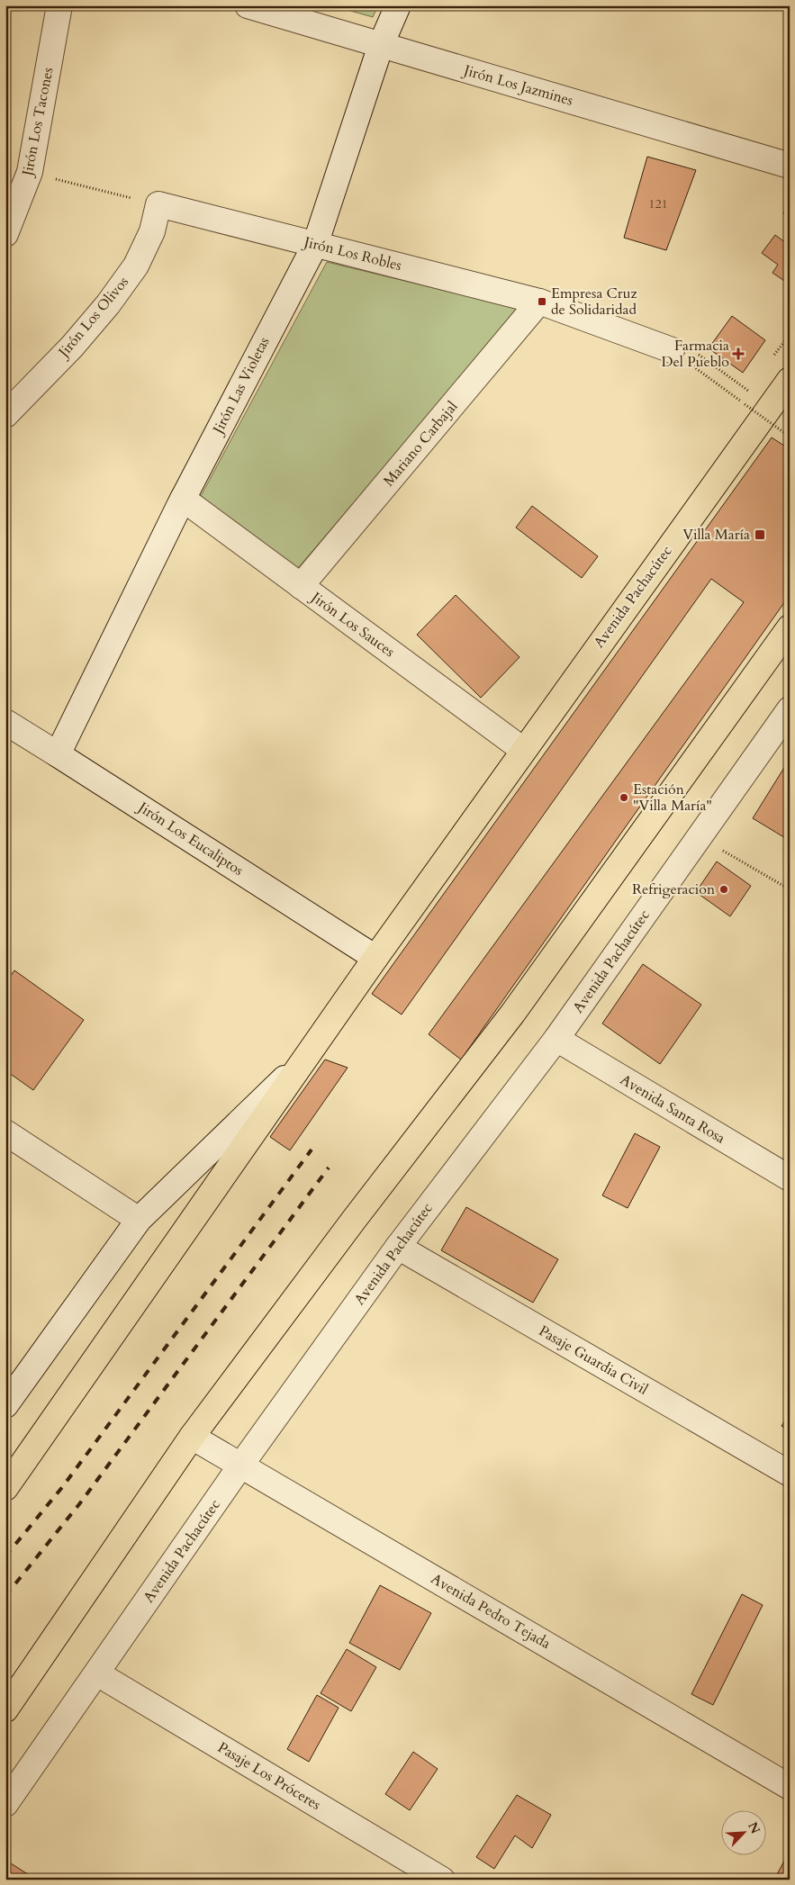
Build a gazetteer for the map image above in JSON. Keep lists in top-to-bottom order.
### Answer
{
  "streets": {
    "main road": ["Avenida Pachacútec"],
    "street": [
      "Jirón Los Jazmines",
      "Jirón Los Tacones",
      "Jirón Los Robles",
      "Jirón Los Olivos",
      "Jirón Las Violetas",
      "Mariano Carbajal",
      "Jirón Los Sauces",
      "Jirón Los Eucaliptos",
      "Avenida Santa Rosa",
      "Pasaje Guardia Civil",
      "Avenida Pedro Tejada",
      "Pasaje Los Próceres"
    ]
  },
  "crossings": [
    ["Jirón Los Jazmines", "Jirón Las Violetas"],
    ["Jirón Los Robles", "Jirón Los Olivos"],
    ["Jirón Los Robles", "Jirón Las Violetas"],
    ["Jirón Los Robles", "Mariano Carbajal"],
    ["Jirón Las Violetas", "Jirón Los Sauces"],
    ["Jirón Las Violetas", "Jirón Los Eucaliptos"],
    ["Mariano Carbajal", "Jirón Los Sauces"],
    ["Avenida Pachacútec", "Jirón Los Sauces"],
    ["Avenida Pachacútec", "Jirón Los Eucaliptos"],
    ["Avenida Pachacútec", "Avenida Santa Rosa"],
    ["Avenida Pachacútec", "Pasaje Guardia Civil"],
    ["Avenida Pachacútec", "Avenida Pedro Tejada"],
    ["Avenida Pachacútec", "Pasaje Los Próceres"]
  ],
  "places": {
    "transit": ["Empresa Cruz de Solidaridad", "Villa María"],
    "health": ["Farmacia Del Pueblo"],
    "other": ["Estación \"Villa María\"", "Refrigeracion"]
  },
  "house_numbers": ["121"],
  "north": "top right"
}
